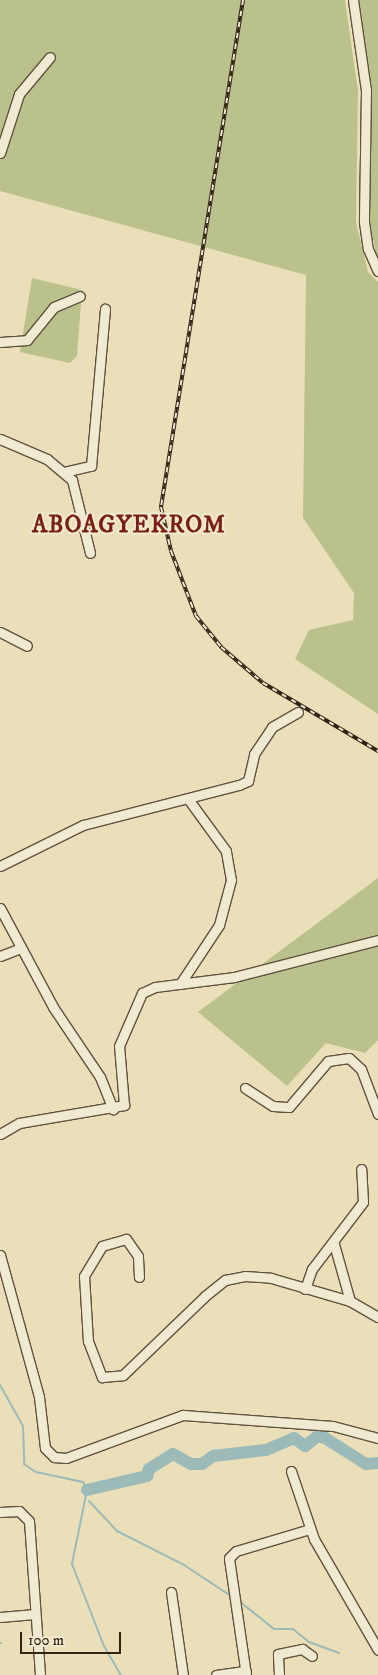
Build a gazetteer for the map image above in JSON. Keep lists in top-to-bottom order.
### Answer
{
  "districts": ["ABOAGYEKROM"],
  "scale_bar": "100 m"
}
